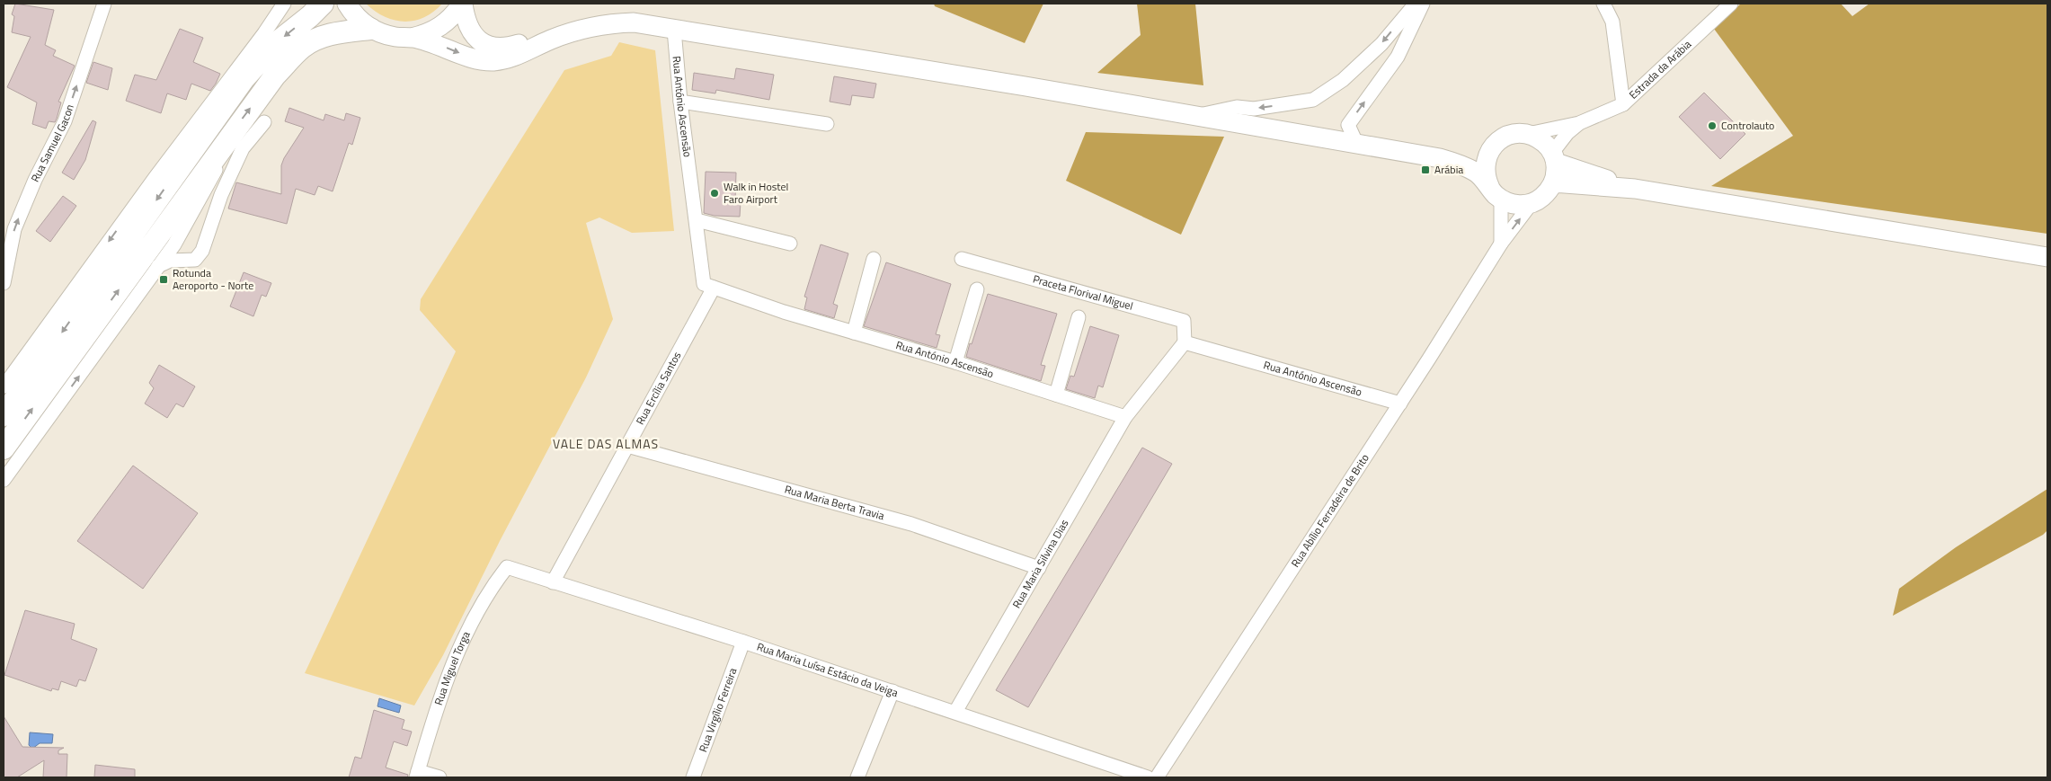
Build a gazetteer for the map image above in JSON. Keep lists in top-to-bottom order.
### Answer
{
  "streets": {
    "street": [
      "Estrada da Arábia",
      "Rua António Ascensão",
      "Rua Samuel Gacon",
      "Praceta Florival Miguel",
      "Rua Ercília Santos",
      "Rua Maria Berta Travia",
      "Rua Abílio Ferradeira de Brito",
      "Rua Maria Silvina Dias",
      "Rua Miguel Torga",
      "Rua Maria Luísa Estácio da Veiga",
      "Rua Virgílio Ferreira"
    ]
  },
  "crossings": [
    ["Rua António Ascensão", "Praceta Florival Miguel"],
    ["Rua António Ascensão", "Rua Ercília Santos"],
    ["Rua António Ascensão", "Rua Abílio Ferradeira de Brito"],
    ["Rua António Ascensão", "Rua Maria Silvina Dias"],
    ["Rua Ercília Santos", "Rua Maria Berta Travia"],
    ["Rua Ercília Santos", "Rua Maria Luísa Estácio da Veiga"],
    ["Rua Maria Berta Travia", "Rua Maria Silvina Dias"],
    ["Rua Maria Silvina Dias", "Rua Maria Luísa Estácio da Veiga"],
    ["Rua Miguel Torga", "Rua Maria Luísa Estácio da Veiga"],
    ["Rua Maria Luísa Estácio da Veiga", "Rua Virgílio Ferreira"]
  ],
  "districts": ["VALE DAS ALMAS"],
  "places": {
    "other": ["Controlauto", "Walk in Hostel Faro Airport"],
    "transit": ["Arábia", "Rotunda Aeroporto - Norte"]
  }
}
